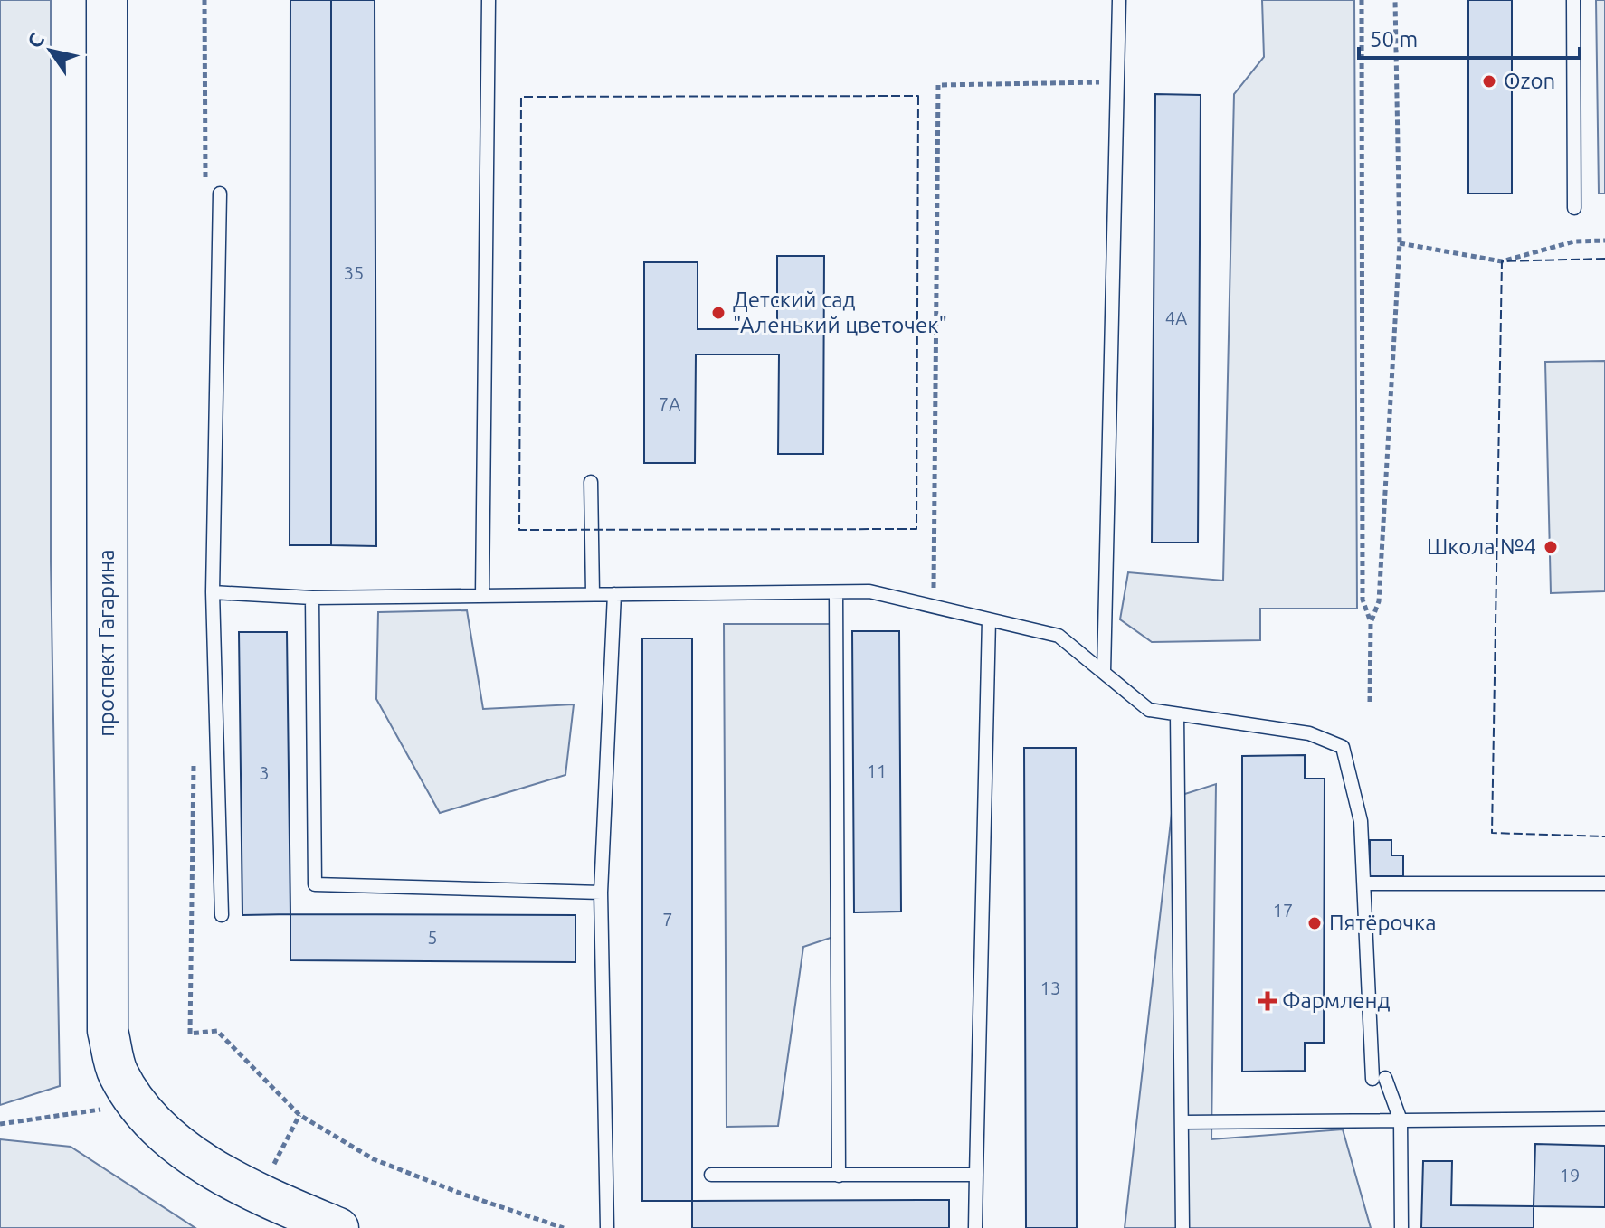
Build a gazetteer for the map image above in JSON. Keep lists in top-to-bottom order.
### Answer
{
  "streets": {
    "main road": ["проспект Гагарина"]
  },
  "places": {
    "other": [
      "Ozon",
      "Детский сад \"Аленький цветочек\"",
      "Школа №4",
      "Пятёрочка"
    ],
    "health": ["Фармленд"]
  },
  "house_numbers": [
    "35",
    "4А",
    "7А",
    "11",
    "3",
    "17",
    "7",
    "5",
    "13",
    "19"
  ],
  "scale_bar": "50 m",
  "north": "top left"
}
